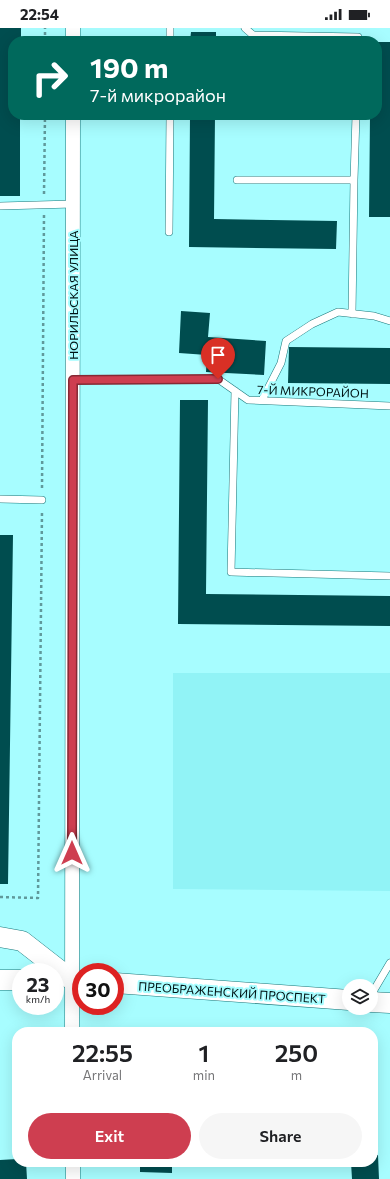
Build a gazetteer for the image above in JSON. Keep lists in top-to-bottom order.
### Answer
{
  "streets": {
    "street": ["НОРИЛЬСКАЯ УЛИЦА", "ПРЕОБРАЖЕНСКИЙ ПРОСПЕКТ"],
    "lane": ["7-Й МИКРОРАЙОН"]
  },
  "crossings": [
    ["НОРИЛЬСКАЯ УЛИЦА", "7-Й МИКРОРАЙОН"]
  ],
  "page": {
    "status": "22:54",
    "turn": ["190 m", "7-й микрорайон"],
    "speed": "23 km/h",
    "limit": "30",
    "eta": [
      "22:55",
      "Arrival",
      "1",
      "min",
      "250",
      "m"
    ],
    "buttons": ["Exit", "Share"]
  }
}
